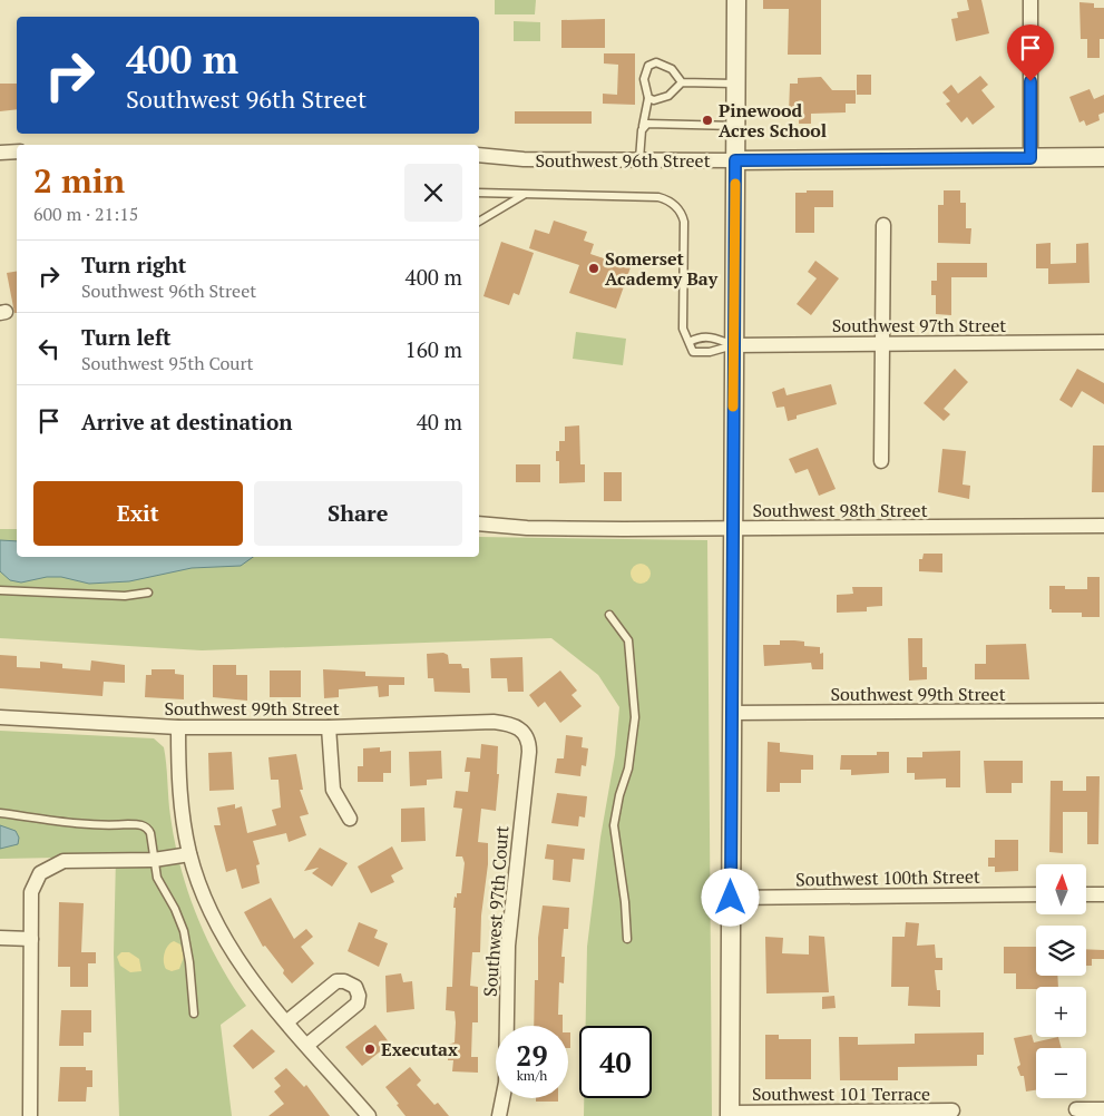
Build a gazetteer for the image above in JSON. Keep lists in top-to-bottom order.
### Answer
{
  "streets": {
    "street": [
      "Southwest 96th Street",
      "Southwest 97th Street",
      "Southwest 98th Street",
      "Southwest 99th Street",
      "Southwest 100th Street",
      "Southwest 97th Court",
      "Southwest 101 Terrace"
    ]
  },
  "crossings": [
    ["Southwest 99th Street", "Southwest 97th Court"]
  ],
  "places": ["Pinewood Acres School", "Somerset Academy Bay", "Executax"],
  "north": "top",
  "page": {
    "turn": ["400 m", "Southwest 96th Street"],
    "heading": ["2 min", "600 m · 21:15"],
    "list": [
      {
        "name": "Turn right",
        "note": "Southwest 96th Street",
        "value": "400 m"
      },
      {
        "name": "Turn left",
        "note": "Southwest 95th Court",
        "value": "160 m"
      },
      {
        "name": "Arrive at destination",
        "value": "40 m"
      }
    ],
    "buttons": ["Exit", "Share"],
    "map_buttons": ["+", "−"],
    "speed": "29 km/h",
    "limit": "40"
  }
}
